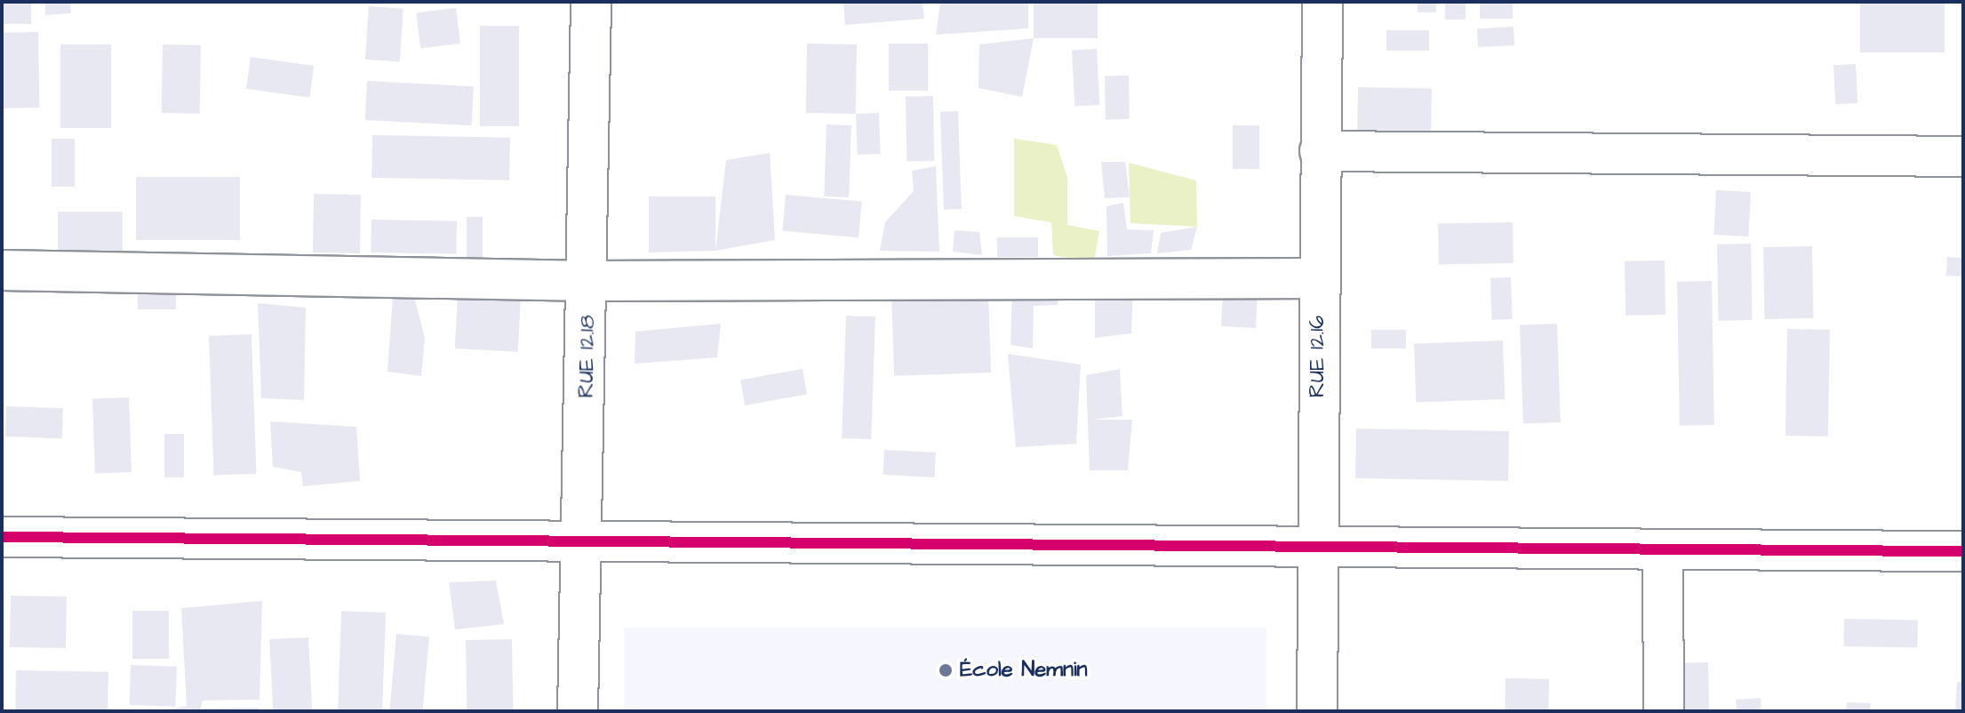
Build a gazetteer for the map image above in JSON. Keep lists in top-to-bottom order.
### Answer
{
  "streets": {
    "street": ["RUE 12.18", "RUE 12.16"]
  },
  "places": ["École Nemnin"]
}
